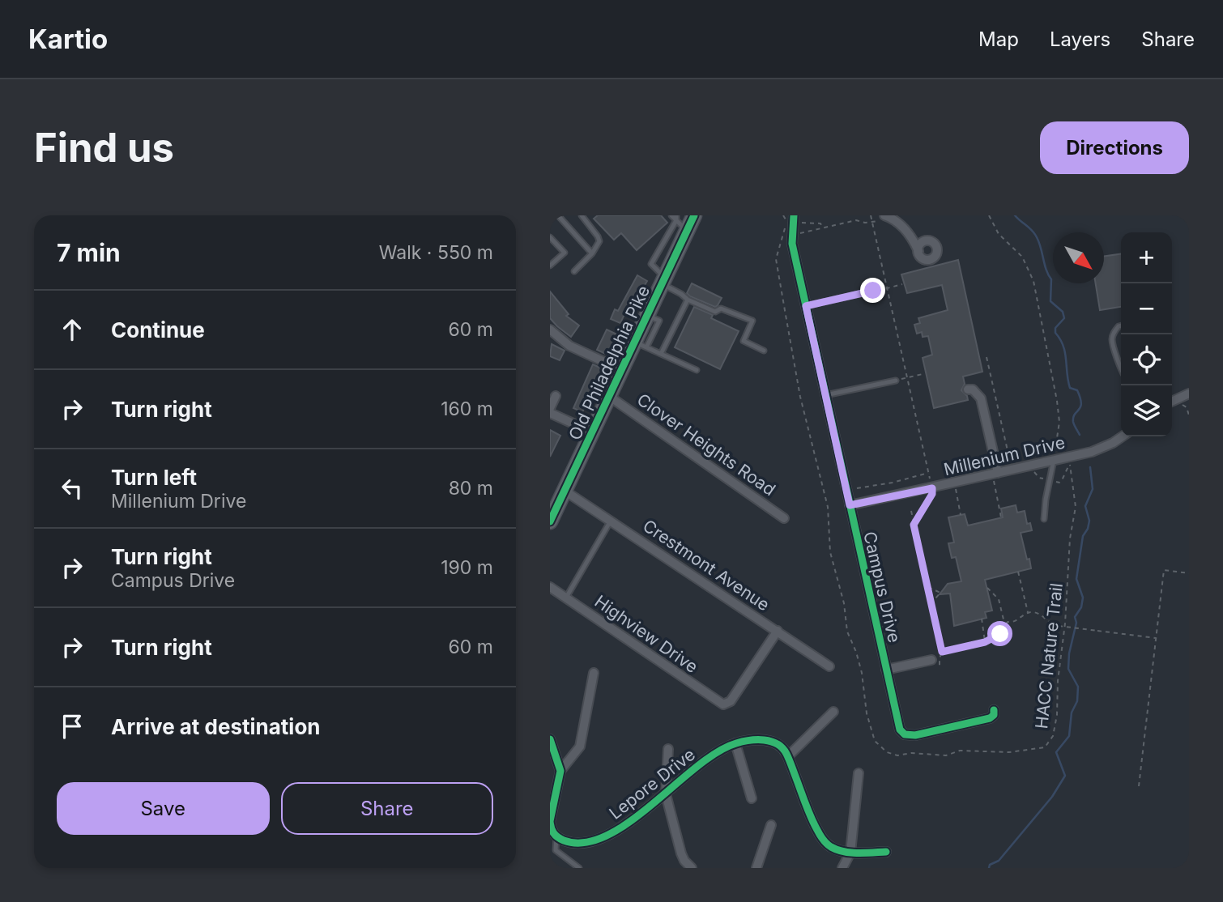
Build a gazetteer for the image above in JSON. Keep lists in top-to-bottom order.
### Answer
{
  "streets": {
    "main road": ["Old Philadelphia Pike"],
    "street": [
      "Clover Heights Road",
      "Millenium Drive",
      "Crestmont Avenue",
      "Campus Drive",
      "Highview Drive",
      "Lepore Drive"
    ],
    "path": ["HACC Nature Trail"]
  },
  "crossings": [
    ["Old Philadelphia Pike", "Clover Heights Road"],
    ["Old Philadelphia Pike", "Crestmont Avenue"],
    ["Millenium Drive", "Campus Drive"],
    ["Crestmont Avenue", "Highview Drive"],
    ["Campus Drive", "HACC Nature Trail"]
  ],
  "north": "bottom right",
  "page": {
    "header": "Kartio",
    "nav": ["Map", "Layers", "Share"],
    "buttons": [
      "Directions",
      ["Save", "Share"]
    ],
    "title": "Find us",
    "heading": ["7 min", "Walk · 550 m"],
    "map_buttons": ["+", "−"],
    "list": [
      ["Continue", "60 m"],
      ["Turn right", "160 m"],
      ["Turn left", "Millenium Drive", "80 m"],
      ["Turn right", "Campus Drive", "190 m"],
      ["Turn right", "60 m"],
      "Arrive at destination"
    ]
  }
}
